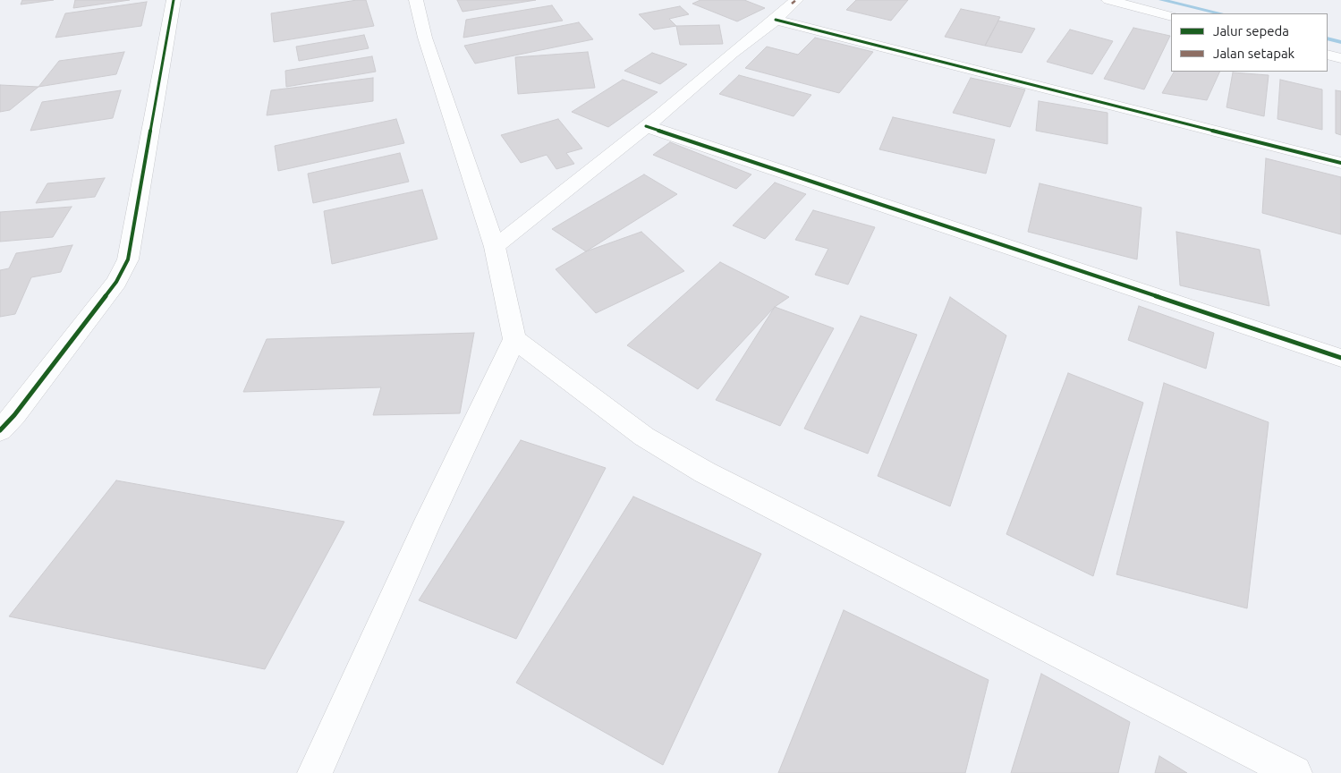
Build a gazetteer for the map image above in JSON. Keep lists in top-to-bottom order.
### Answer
{
  "legend": ["Jalur sepeda", "Jalan setapak"]
}
